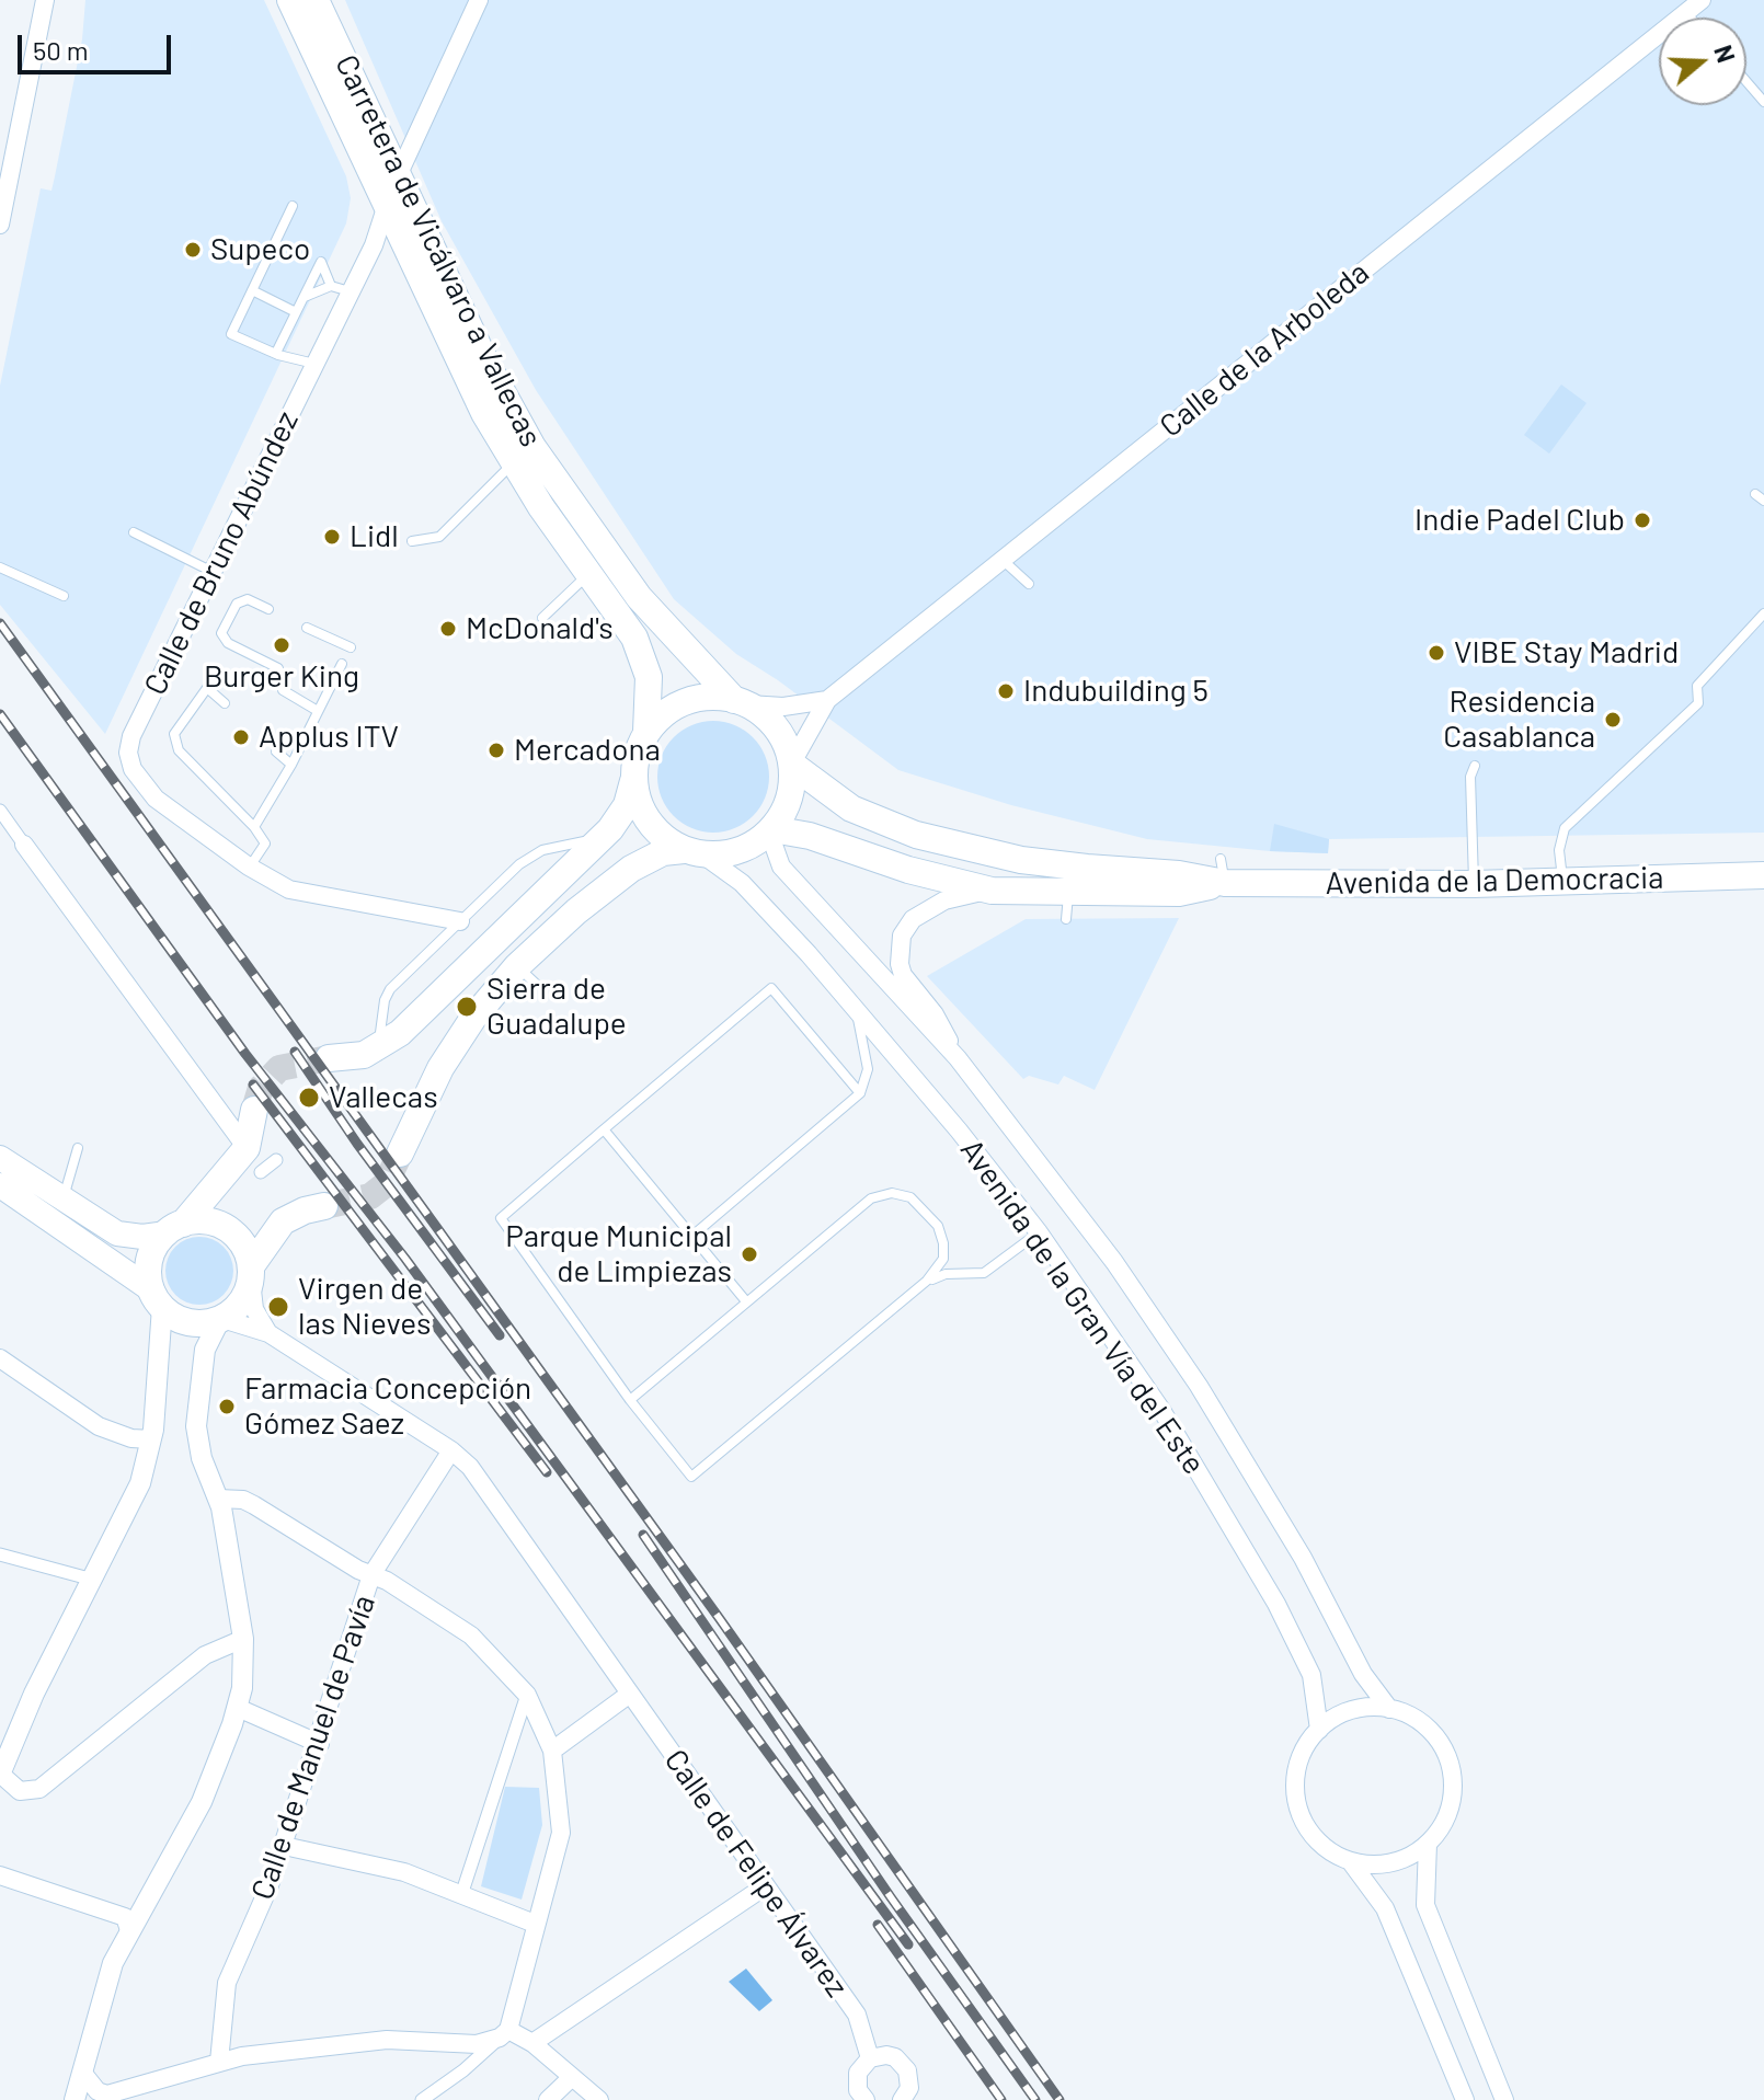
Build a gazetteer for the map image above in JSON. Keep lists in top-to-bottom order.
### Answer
{
  "streets": {
    "main road": ["Carretera de Vicálvaro a Vallecas", "Avenida de la Democracia"],
    "street": [
      "Calle de la Arboleda",
      "Calle de Bruno Abúndez",
      "Avenida de la Gran Vía del Este",
      "Calle de Manuel de Pavía",
      "Calle de Felipe Álvarez"
    ]
  },
  "crossings": [
    ["Carretera de Vicálvaro a Vallecas", "Calle de la Arboleda"],
    ["Carretera de Vicálvaro a Vallecas", "Calle de Bruno Abúndez"],
    ["Carretera de Vicálvaro a Vallecas", "Avenida de la Democracia"],
    ["Carretera de Vicálvaro a Vallecas", "Avenida de la Gran Vía del Este"],
    ["Calle de la Arboleda", "Avenida de la Democracia"],
    ["Calle de la Arboleda", "Avenida de la Gran Vía del Este"],
    ["Avenida de la Democracia", "Avenida de la Gran Vía del Este"],
    ["Calle de Manuel de Pavía", "Calle de Felipe Álvarez"]
  ],
  "places": [
    "Supeco",
    "Indie Padel Club",
    "Lidl",
    "McDonald's",
    "Burger King",
    "VIBE Stay Madrid",
    "Indubuilding 5",
    "Residencia Casablanca",
    "Applus ITV",
    "Mercadona",
    "Sierra de Guadalupe",
    "Vallecas",
    "Parque Municipal de Limpiezas",
    "Virgen de las Nieves",
    "Farmacia Concepción Gómez Saez"
  ],
  "scale_bar": "50 m",
  "north": "right"
}
